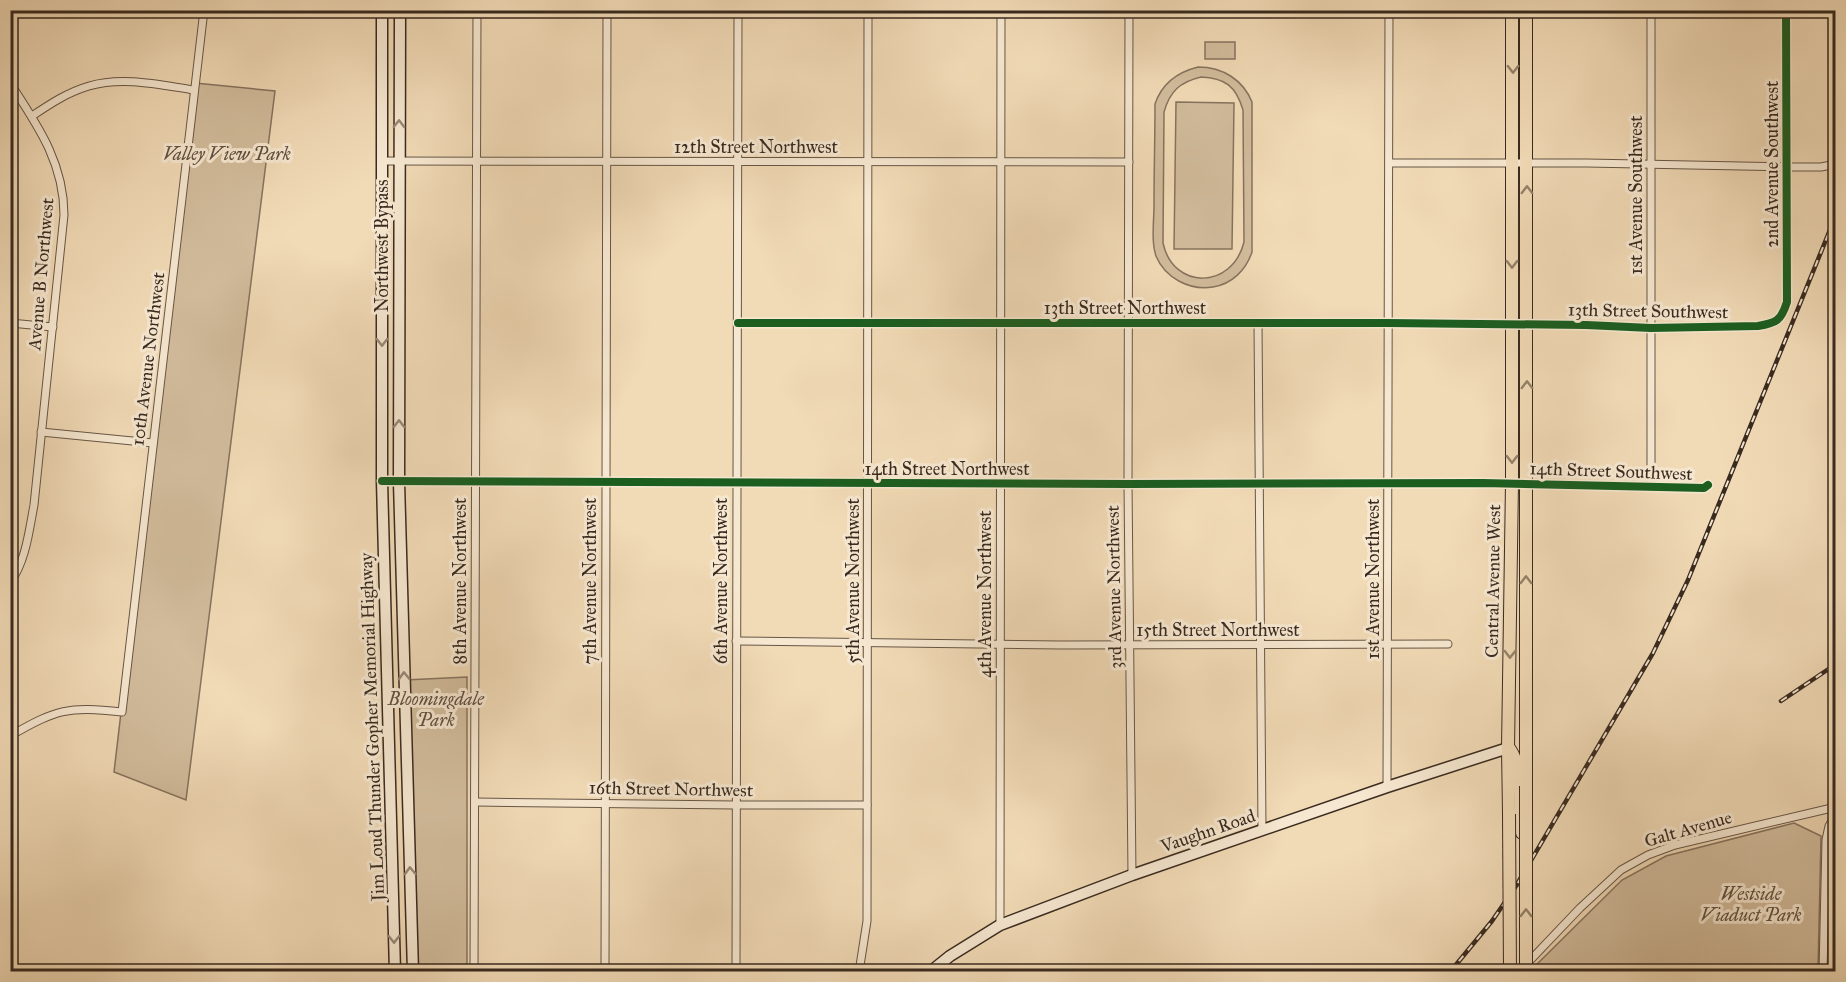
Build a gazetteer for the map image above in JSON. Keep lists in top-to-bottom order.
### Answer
{
  "streets": {
    "highway": ["Central Avenue West"],
    "main road": ["Northwest Bypass", "Jim Loud Thunder Gopher Memorial Highway", "Vaughn Road"],
    "street": [
      "12th Street Northwest",
      "2nd Avenue Southwest",
      "1st Avenue Southwest",
      "Avenue B Northwest",
      "13th Street Northwest",
      "13th Street Southwest",
      "10th Avenue Northwest",
      "14th Street Northwest",
      "14th Street Southwest",
      "1st Avenue Northwest",
      "8th Avenue Northwest",
      "7th Avenue Northwest",
      "6th Avenue Northwest",
      "5th Avenue Northwest",
      "3rd Avenue Northwest",
      "4th Avenue Northwest",
      "15th Street Northwest",
      "16th Street Northwest",
      "Galt Avenue"
    ]
  },
  "crossings": [
    ["12th Street Northwest", "Northwest Bypass"],
    ["12th Street Northwest", "8th Avenue Northwest"],
    ["12th Street Northwest", "7th Avenue Northwest"],
    ["12th Street Northwest", "6th Avenue Northwest"],
    ["12th Street Northwest", "5th Avenue Northwest"],
    ["12th Street Northwest", "3rd Avenue Northwest"],
    ["12th Street Northwest", "4th Avenue Northwest"],
    ["2nd Avenue Southwest", "13th Street Southwest"],
    ["1st Avenue Southwest", "13th Street Southwest"],
    ["1st Avenue Southwest", "14th Street Southwest"],
    ["Northwest Bypass", "14th Street Northwest"],
    ["Northwest Bypass", "Jim Loud Thunder Gopher Memorial Highway"],
    ["13th Street Northwest", "13th Street Southwest"],
    ["13th Street Northwest", "1st Avenue Northwest"],
    ["13th Street Northwest", "6th Avenue Northwest"],
    ["13th Street Northwest", "5th Avenue Northwest"],
    ["13th Street Northwest", "Central Avenue West"],
    ["13th Street Northwest", "3rd Avenue Northwest"],
    ["13th Street Northwest", "4th Avenue Northwest"],
    ["13th Street Southwest", "Central Avenue West"],
    ["14th Street Northwest", "14th Street Southwest"],
    ["14th Street Northwest", "1st Avenue Northwest"],
    ["14th Street Northwest", "8th Avenue Northwest"],
    ["14th Street Northwest", "7th Avenue Northwest"],
    ["14th Street Northwest", "6th Avenue Northwest"],
    ["14th Street Northwest", "5th Avenue Northwest"],
    ["14th Street Northwest", "Central Avenue West"],
    ["14th Street Northwest", "3rd Avenue Northwest"],
    ["14th Street Northwest", "4th Avenue Northwest"],
    ["14th Street Northwest", "Jim Loud Thunder Gopher Memorial Highway"],
    ["14th Street Southwest", "Central Avenue West"],
    ["1st Avenue Northwest", "15th Street Northwest"],
    ["1st Avenue Northwest", "Vaughn Road"],
    ["8th Avenue Northwest", "16th Street Northwest"],
    ["7th Avenue Northwest", "16th Street Northwest"],
    ["6th Avenue Northwest", "15th Street Northwest"],
    ["6th Avenue Northwest", "16th Street Northwest"],
    ["5th Avenue Northwest", "15th Street Northwest"],
    ["5th Avenue Northwest", "16th Street Northwest"],
    ["Central Avenue West", "Vaughn Road"],
    ["3rd Avenue Northwest", "15th Street Northwest"],
    ["3rd Avenue Northwest", "Vaughn Road"],
    ["4th Avenue Northwest", "15th Street Northwest"],
    ["4th Avenue Northwest", "Vaughn Road"]
  ],
  "parks": ["Valley View Park", "Bloomingdale Park", "Westside Viaduct Park"]
}
